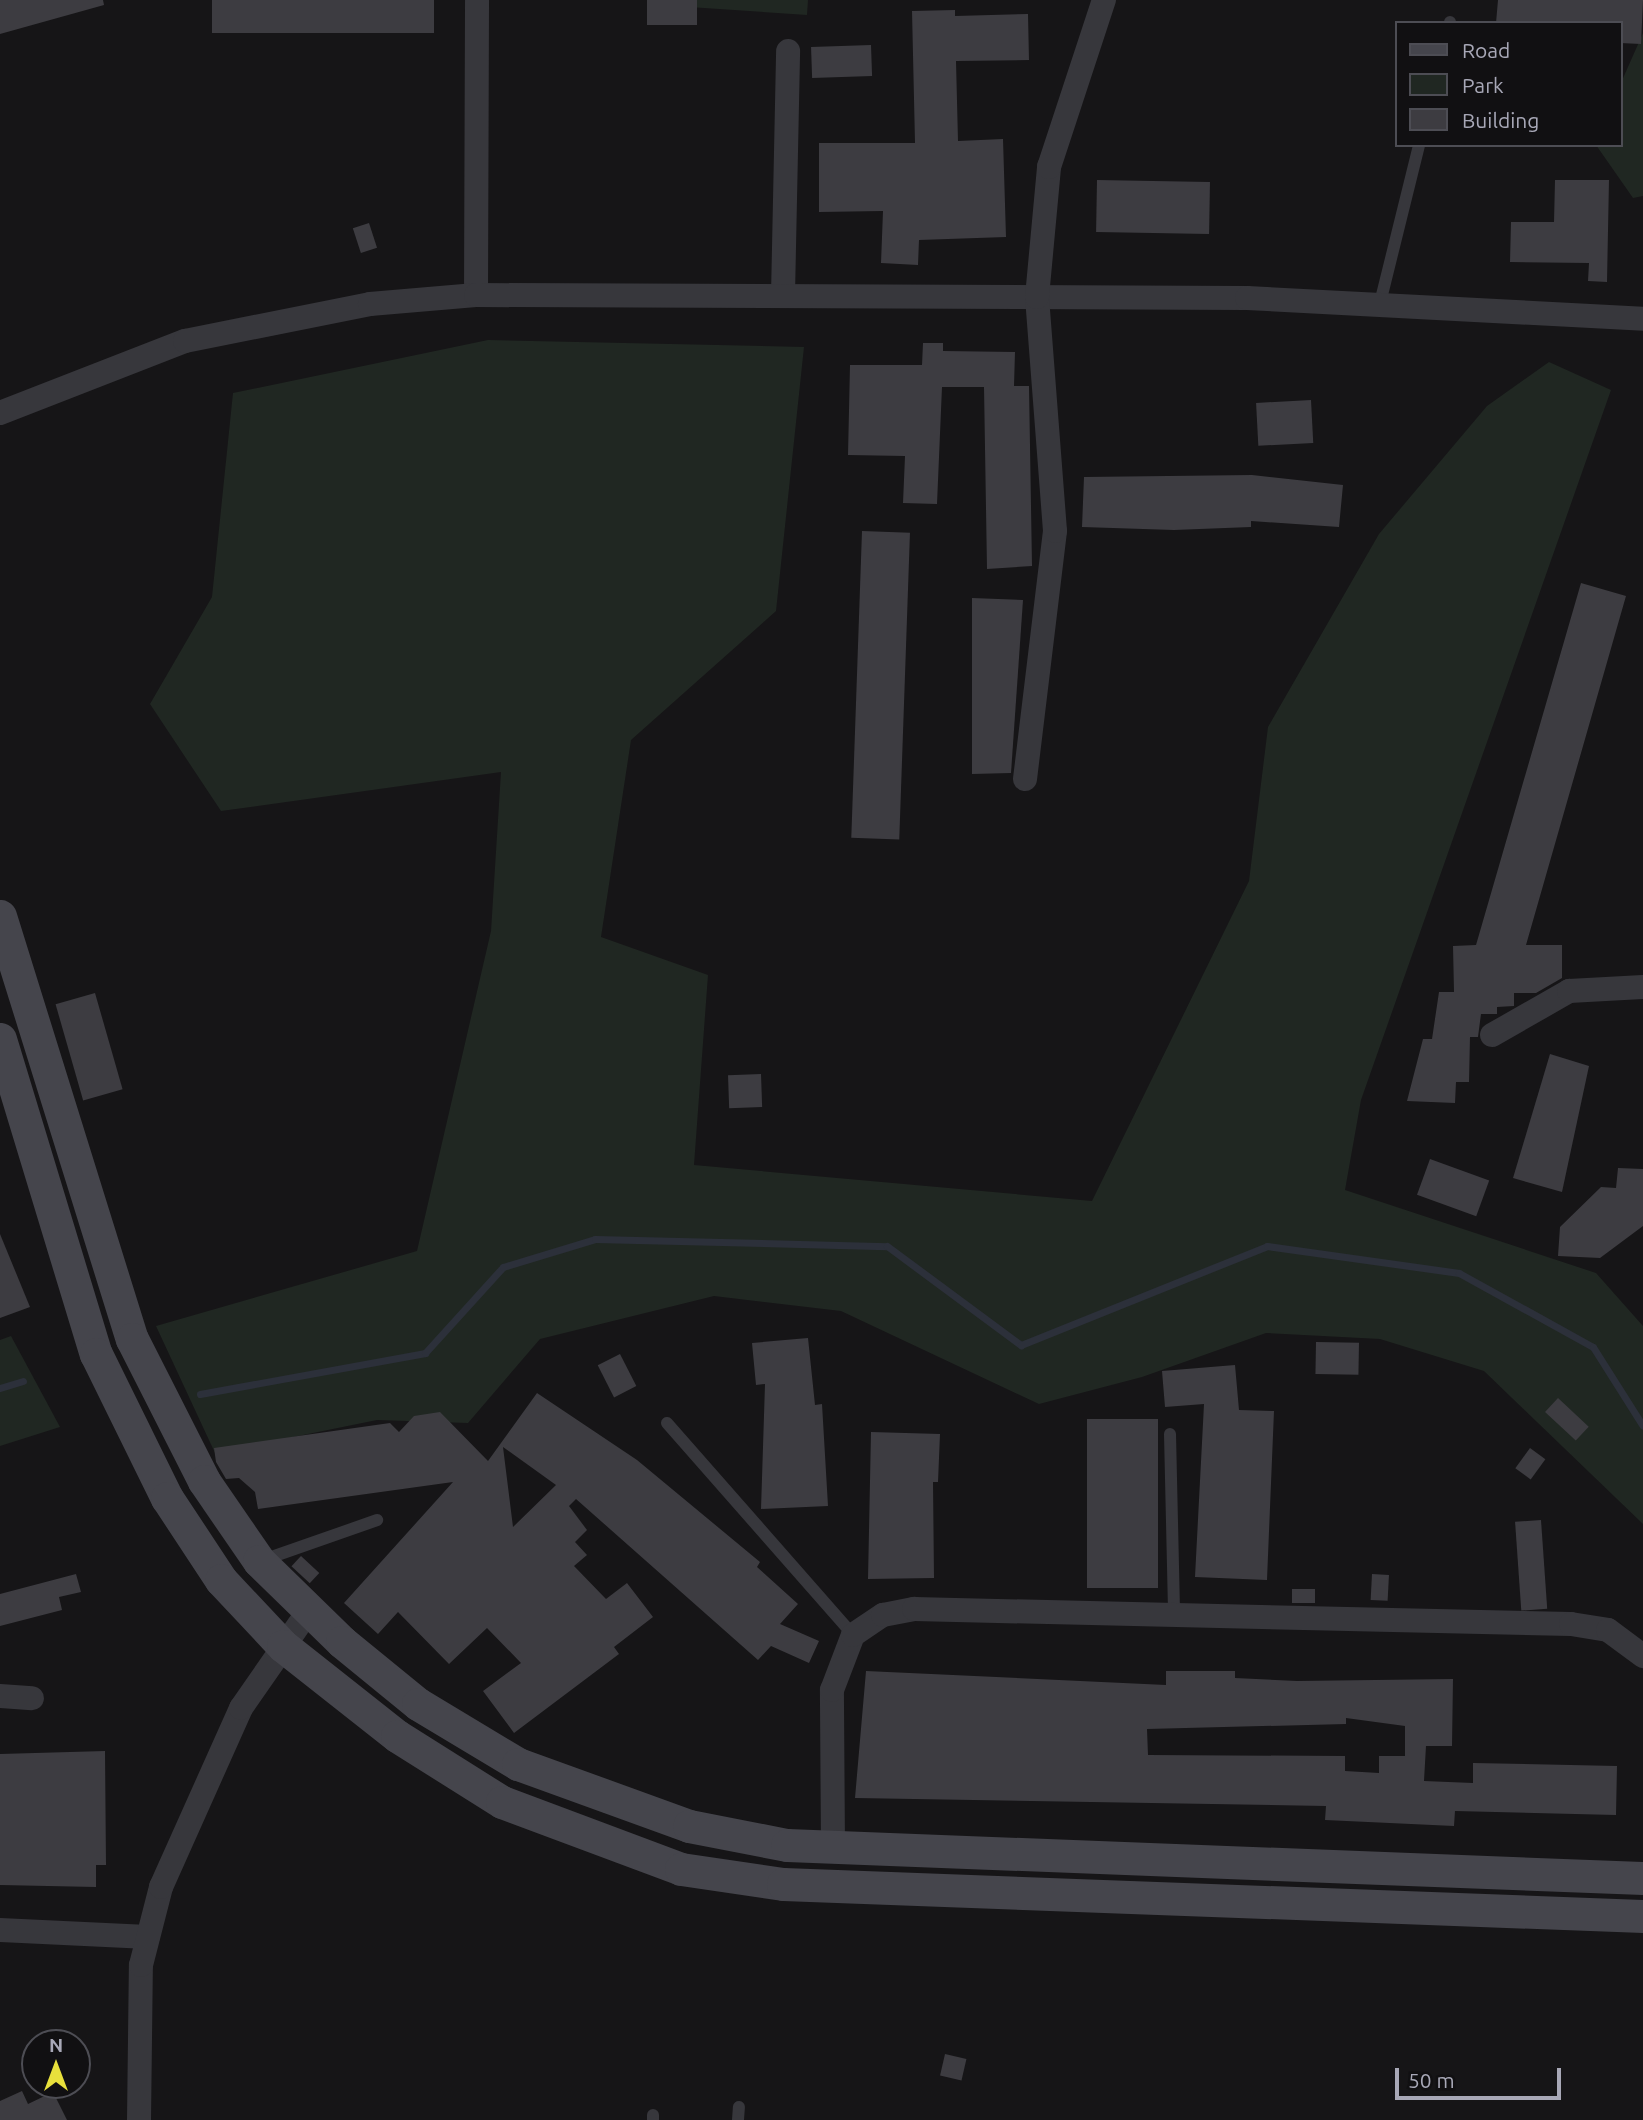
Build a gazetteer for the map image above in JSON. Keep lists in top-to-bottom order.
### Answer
{
  "legend": ["Road", "Park", "Building"],
  "scale_bar": "50 m",
  "north": "top"
}
